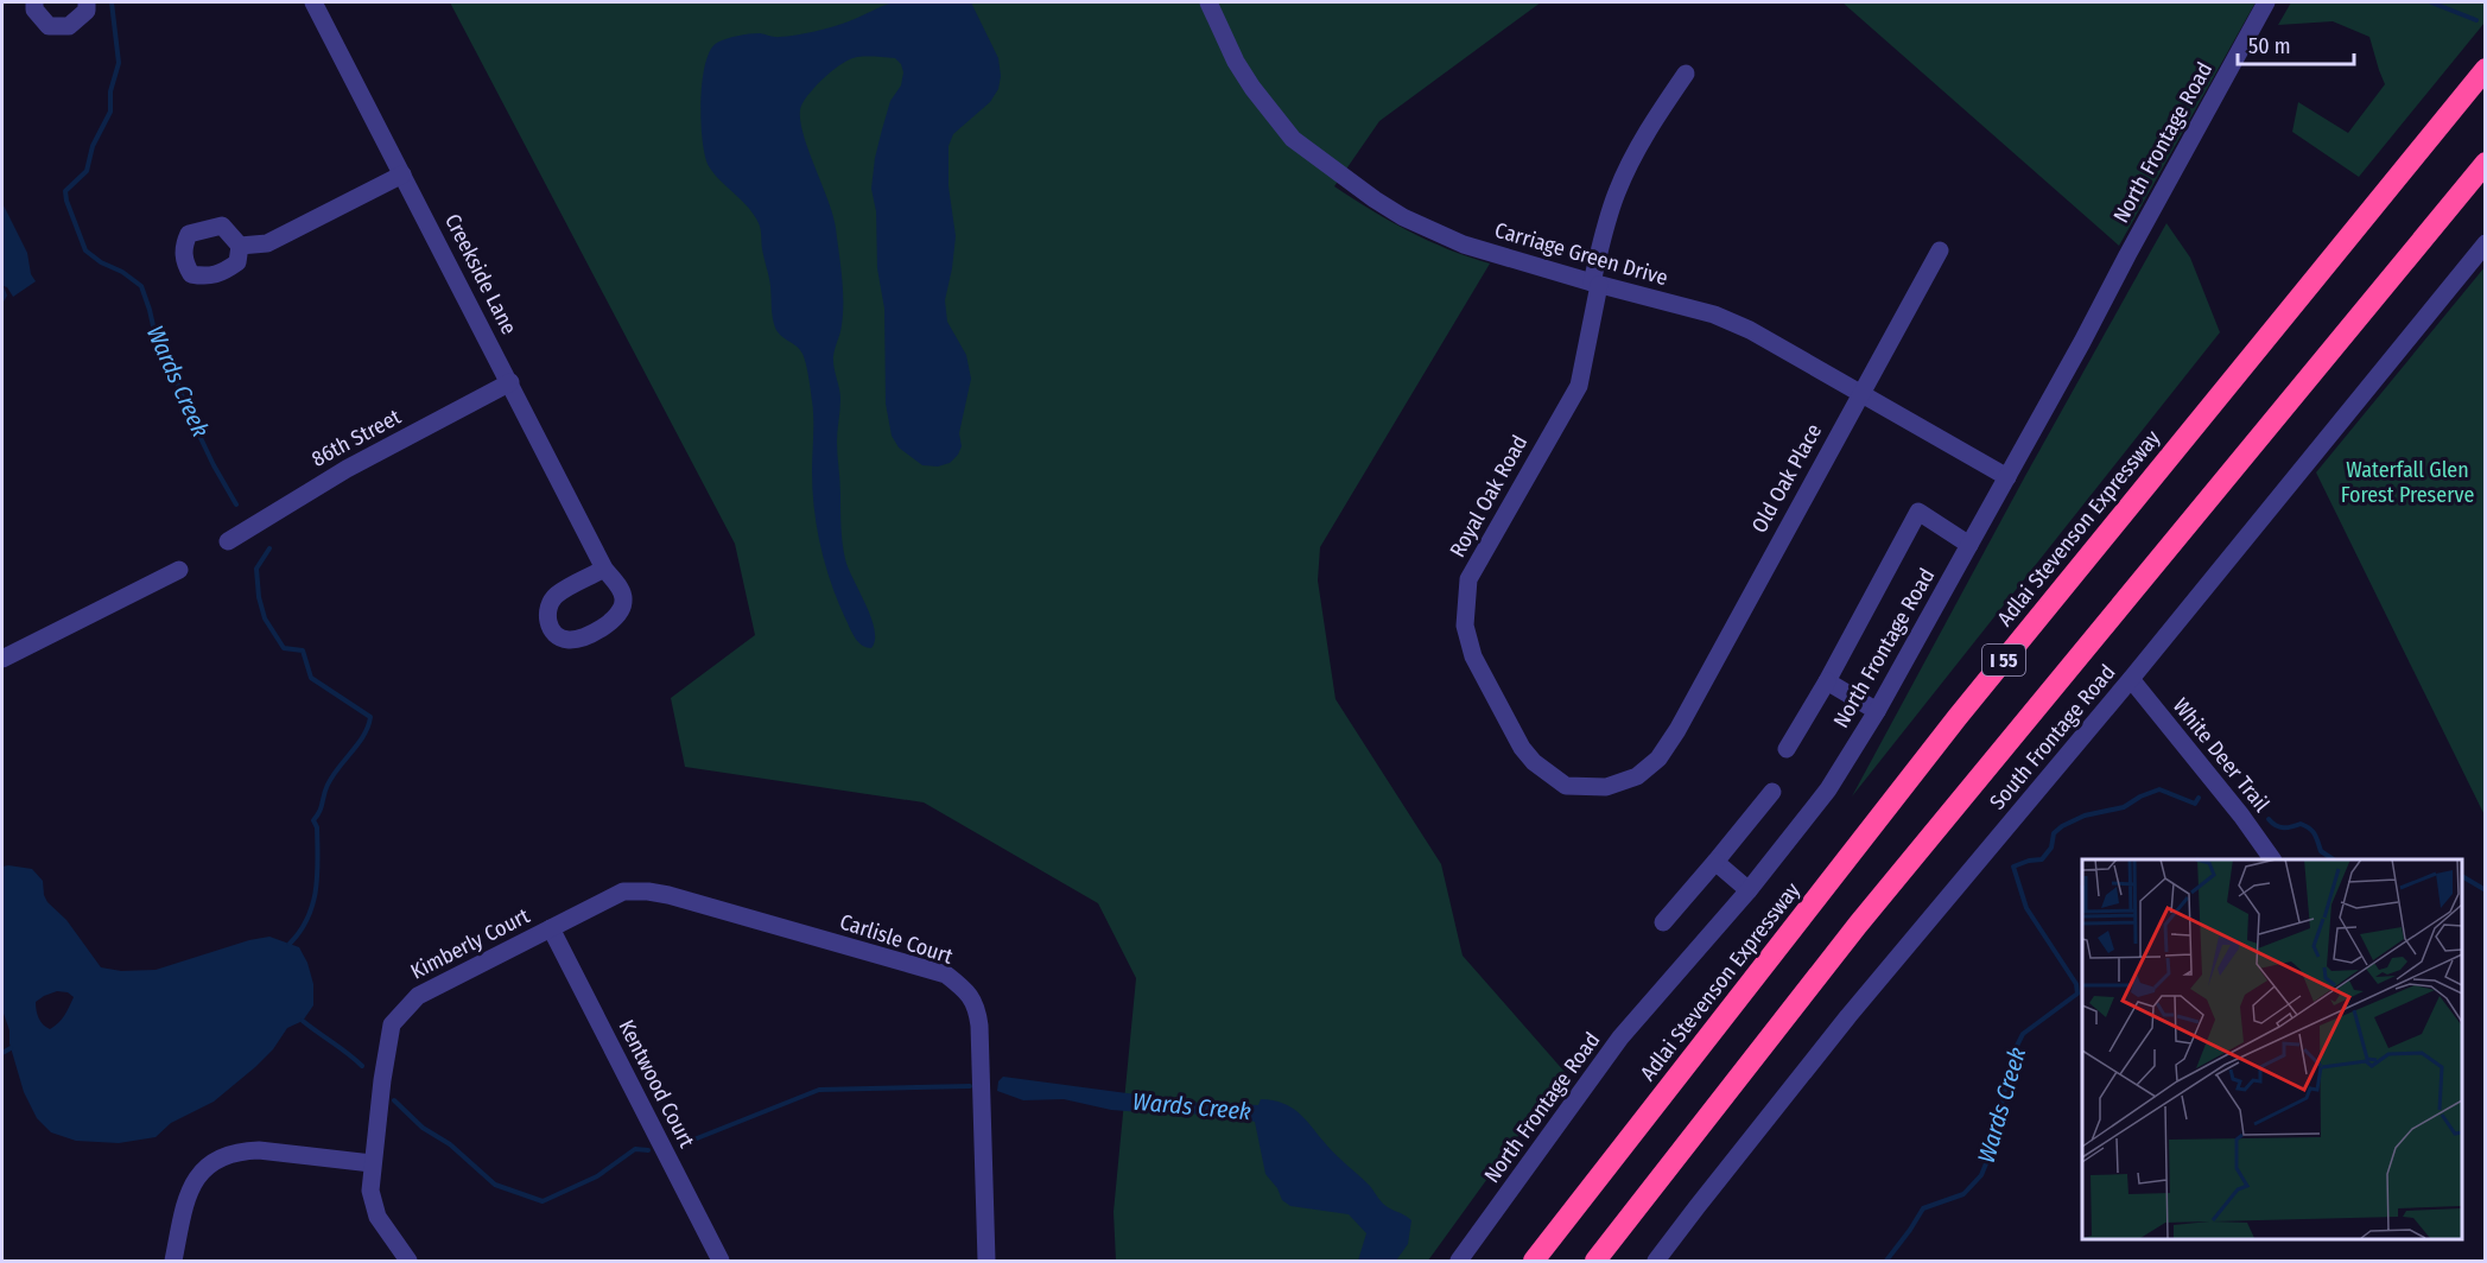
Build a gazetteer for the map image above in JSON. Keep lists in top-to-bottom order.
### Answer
{
  "streets": {
    "highway": ["Adlai Stevenson Expressway", "I 55"],
    "street": [
      "North Frontage Road",
      "Carriage Green Drive",
      "Creekside Lane",
      "86th Street",
      "Old Oak Place",
      "Royal Oak Road",
      "South Frontage Road",
      "White Deer Trail",
      "Carlisle Court",
      "Kimberly Court",
      "Kentwood Court"
    ]
  },
  "crossings": [
    ["North Frontage Road", "Carriage Green Drive"],
    ["Carriage Green Drive", "Old Oak Place"],
    ["Carriage Green Drive", "Royal Oak Road"],
    ["Creekside Lane", "86th Street"],
    ["Old Oak Place", "Royal Oak Road"],
    ["South Frontage Road", "White Deer Trail"],
    ["Carlisle Court", "Kimberly Court"],
    ["Carlisle Court", "Kentwood Court"],
    ["Kimberly Court", "Kentwood Court"]
  ],
  "water": ["Wards Creek"],
  "parks": ["Waterfall Glen Forest Preserve"],
  "scale_bar": "50 m"
}
